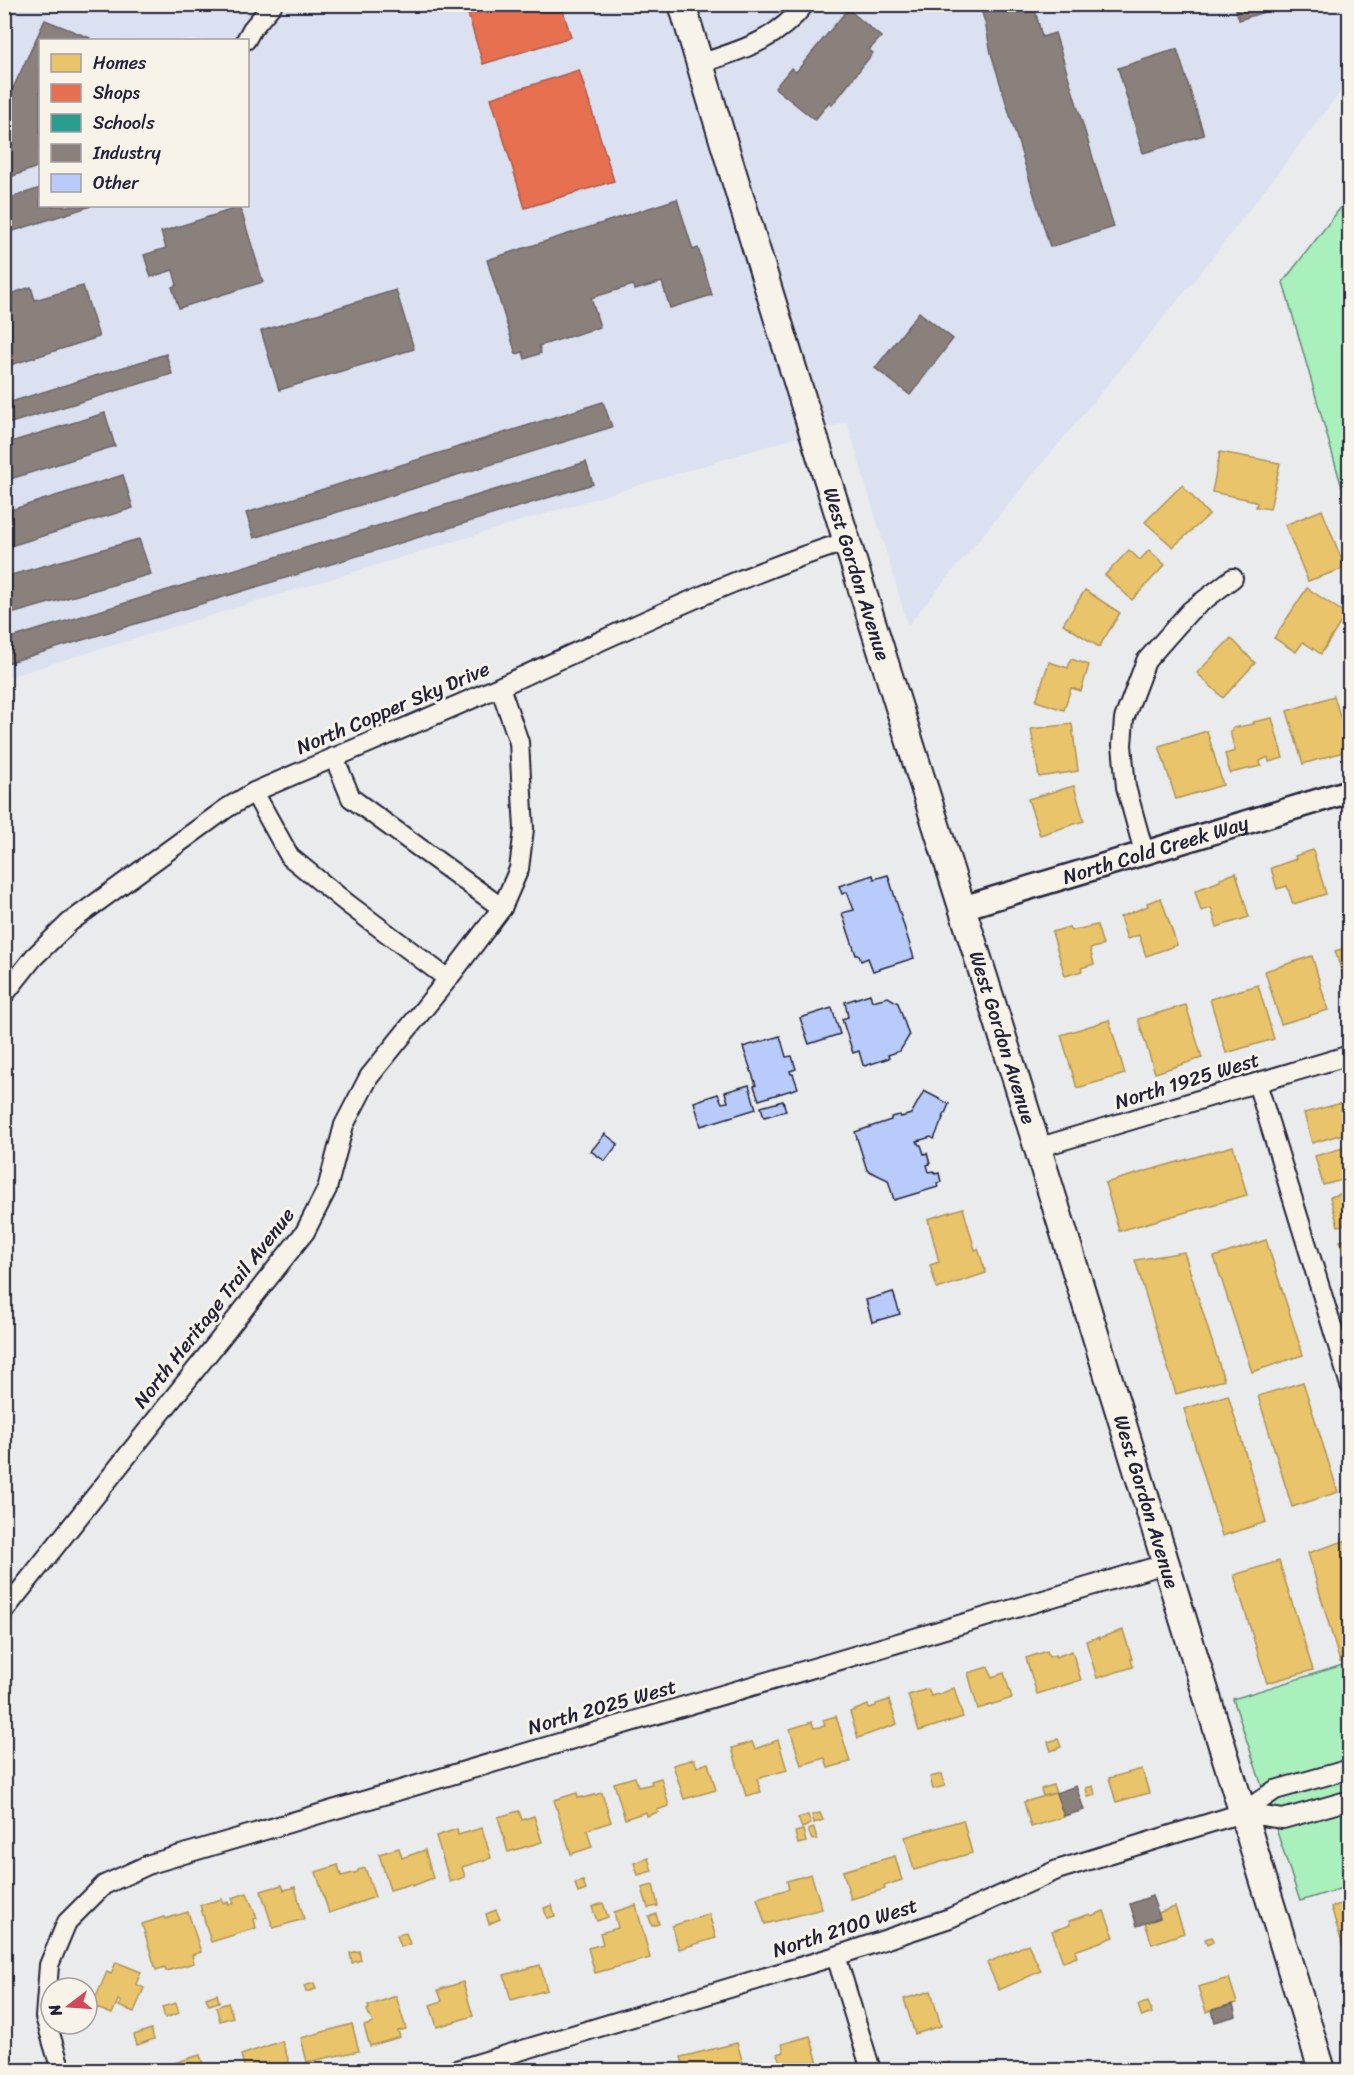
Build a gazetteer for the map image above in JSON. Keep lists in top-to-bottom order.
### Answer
{
  "streets": {
    "main road": ["West Gordon Avenue"],
    "street": [
      "North Copper Sky Drive",
      "North Cold Creek Way",
      "North 1925 West",
      "North Heritage Trail Avenue",
      "North 2025 West",
      "North 2100 West"
    ]
  },
  "crossings": [
    ["West Gordon Avenue", "North Copper Sky Drive"],
    ["West Gordon Avenue", "North Cold Creek Way"],
    ["West Gordon Avenue", "North 1925 West"],
    ["West Gordon Avenue", "North 2025 West"],
    ["West Gordon Avenue", "North 2100 West"],
    ["North Copper Sky Drive", "North Heritage Trail Avenue"]
  ],
  "legend": [
    "Homes",
    "Shops",
    "Schools",
    "Industry",
    "Other"
  ],
  "north": "left"
}
